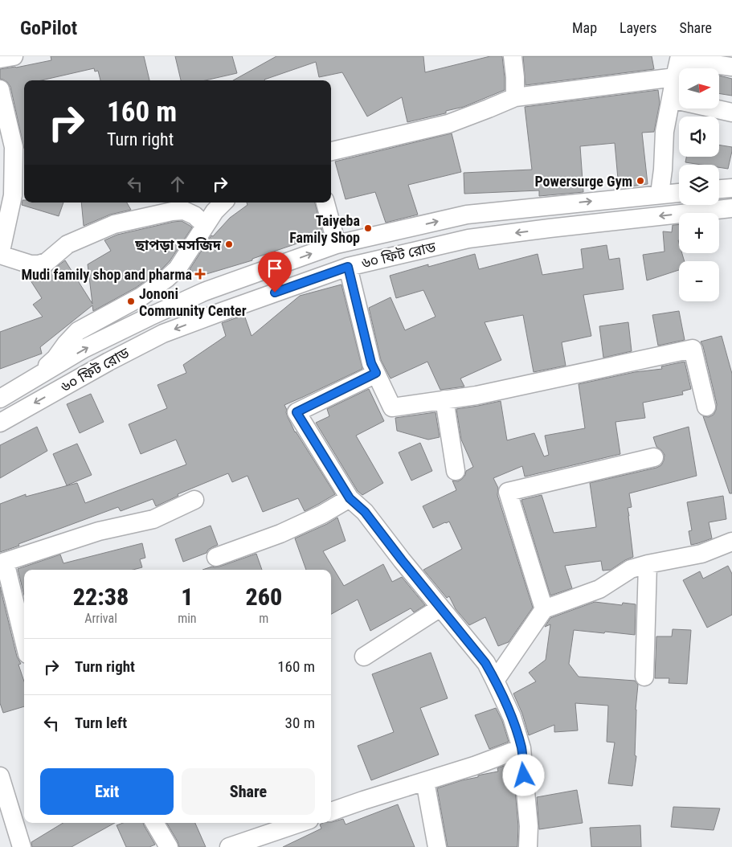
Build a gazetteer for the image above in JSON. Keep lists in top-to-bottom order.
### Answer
{
  "streets": {
    "street": ["৬০ ফিট রোড"]
  },
  "places": {
    "other": [
      "Powersurge Gym",
      "Taiyeba Family Shop",
      "ছাপড়া মসজিদ",
      "Jononi Community Center"
    ],
    "health": ["Mudi family shop and pharma"]
  },
  "north": "right",
  "page": {
    "header": "GoPilot",
    "nav": ["Map", "Layers", "Share"],
    "map_buttons": ["+", "−"],
    "turn": ["160 m", "Turn right"],
    "eta": [
      "22:38",
      "Arrival",
      "1",
      "min",
      "260",
      "m"
    ],
    "list": [
      {
        "name": "Turn right",
        "value": "160 m"
      },
      {
        "name": "Turn left",
        "value": "30 m"
      }
    ],
    "buttons": ["Exit", "Share"]
  }
}
